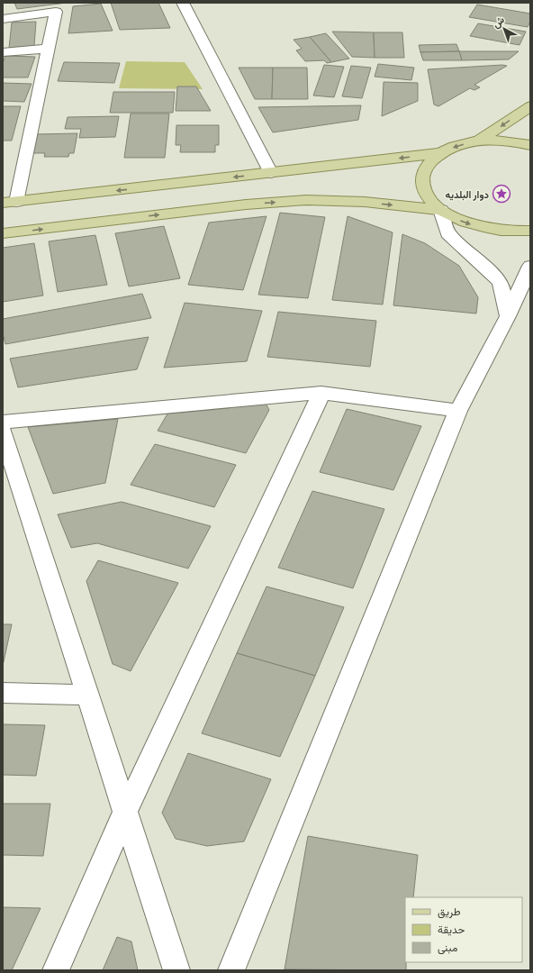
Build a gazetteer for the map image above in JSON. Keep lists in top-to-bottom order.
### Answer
{
  "places": {
    "place": ["دوار البلديه"]
  },
  "legend": ["طريق", "حديقة", "مبنى"],
  "north": "top left"
}
